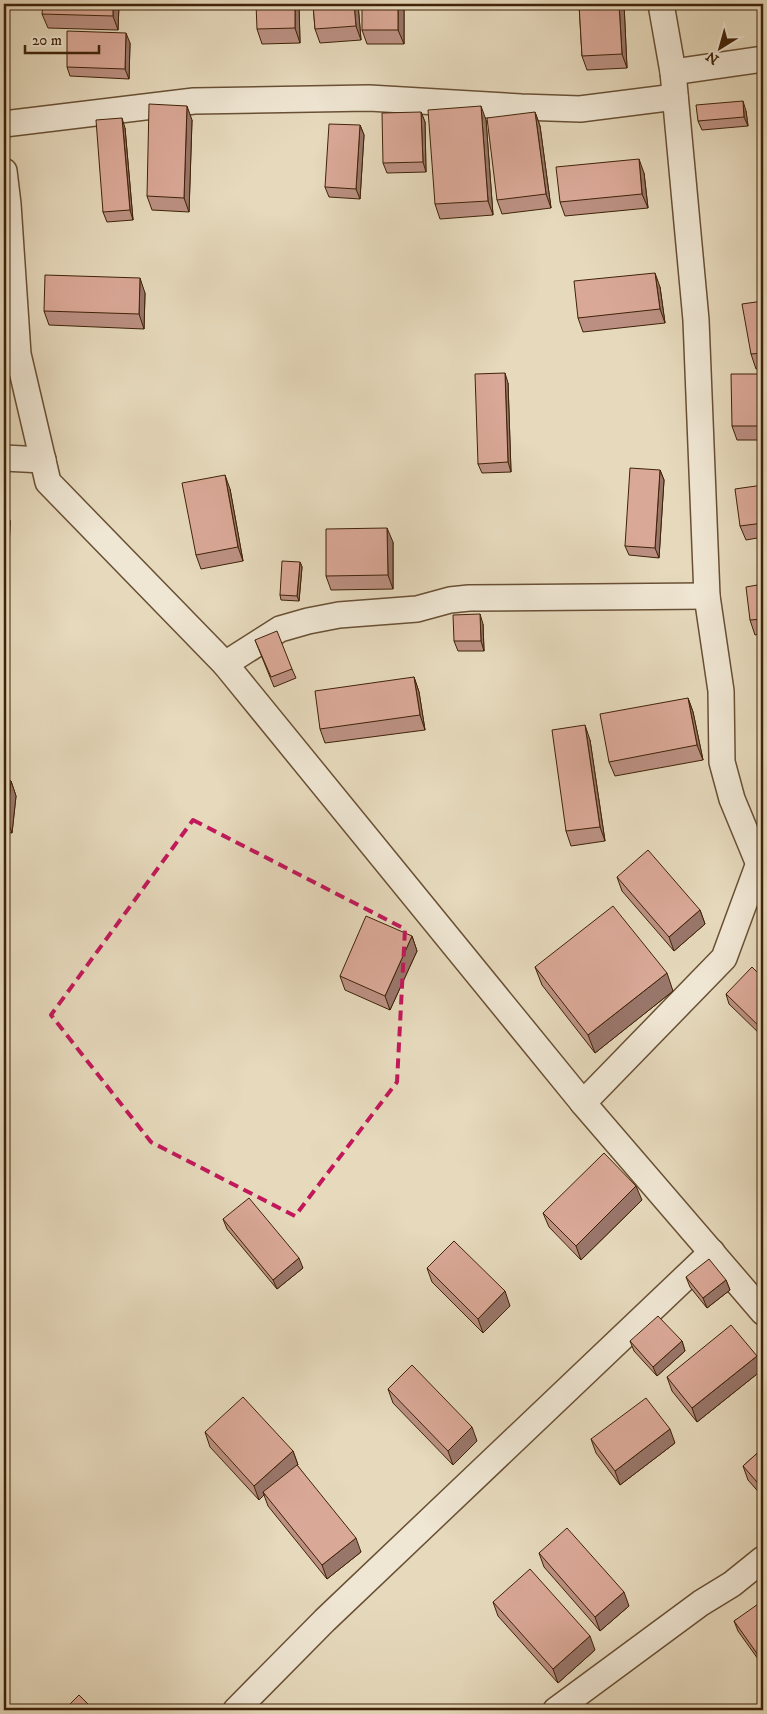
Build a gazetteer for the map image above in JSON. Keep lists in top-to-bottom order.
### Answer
{
  "scale_bar": "20 m",
  "north": "bottom left"
}
